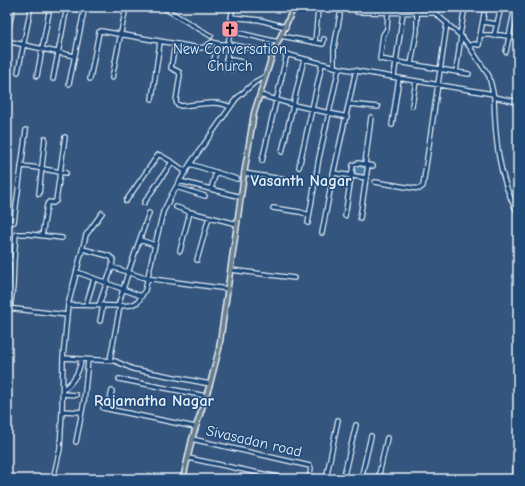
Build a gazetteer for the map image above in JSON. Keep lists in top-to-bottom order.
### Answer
{
  "streets": {
    "street": ["Sivasadan road"]
  },
  "districts": ["Vasanth Nagar", "Rajamatha Nagar"],
  "places": {
    "church": ["New Conversation Church"]
  }
}
